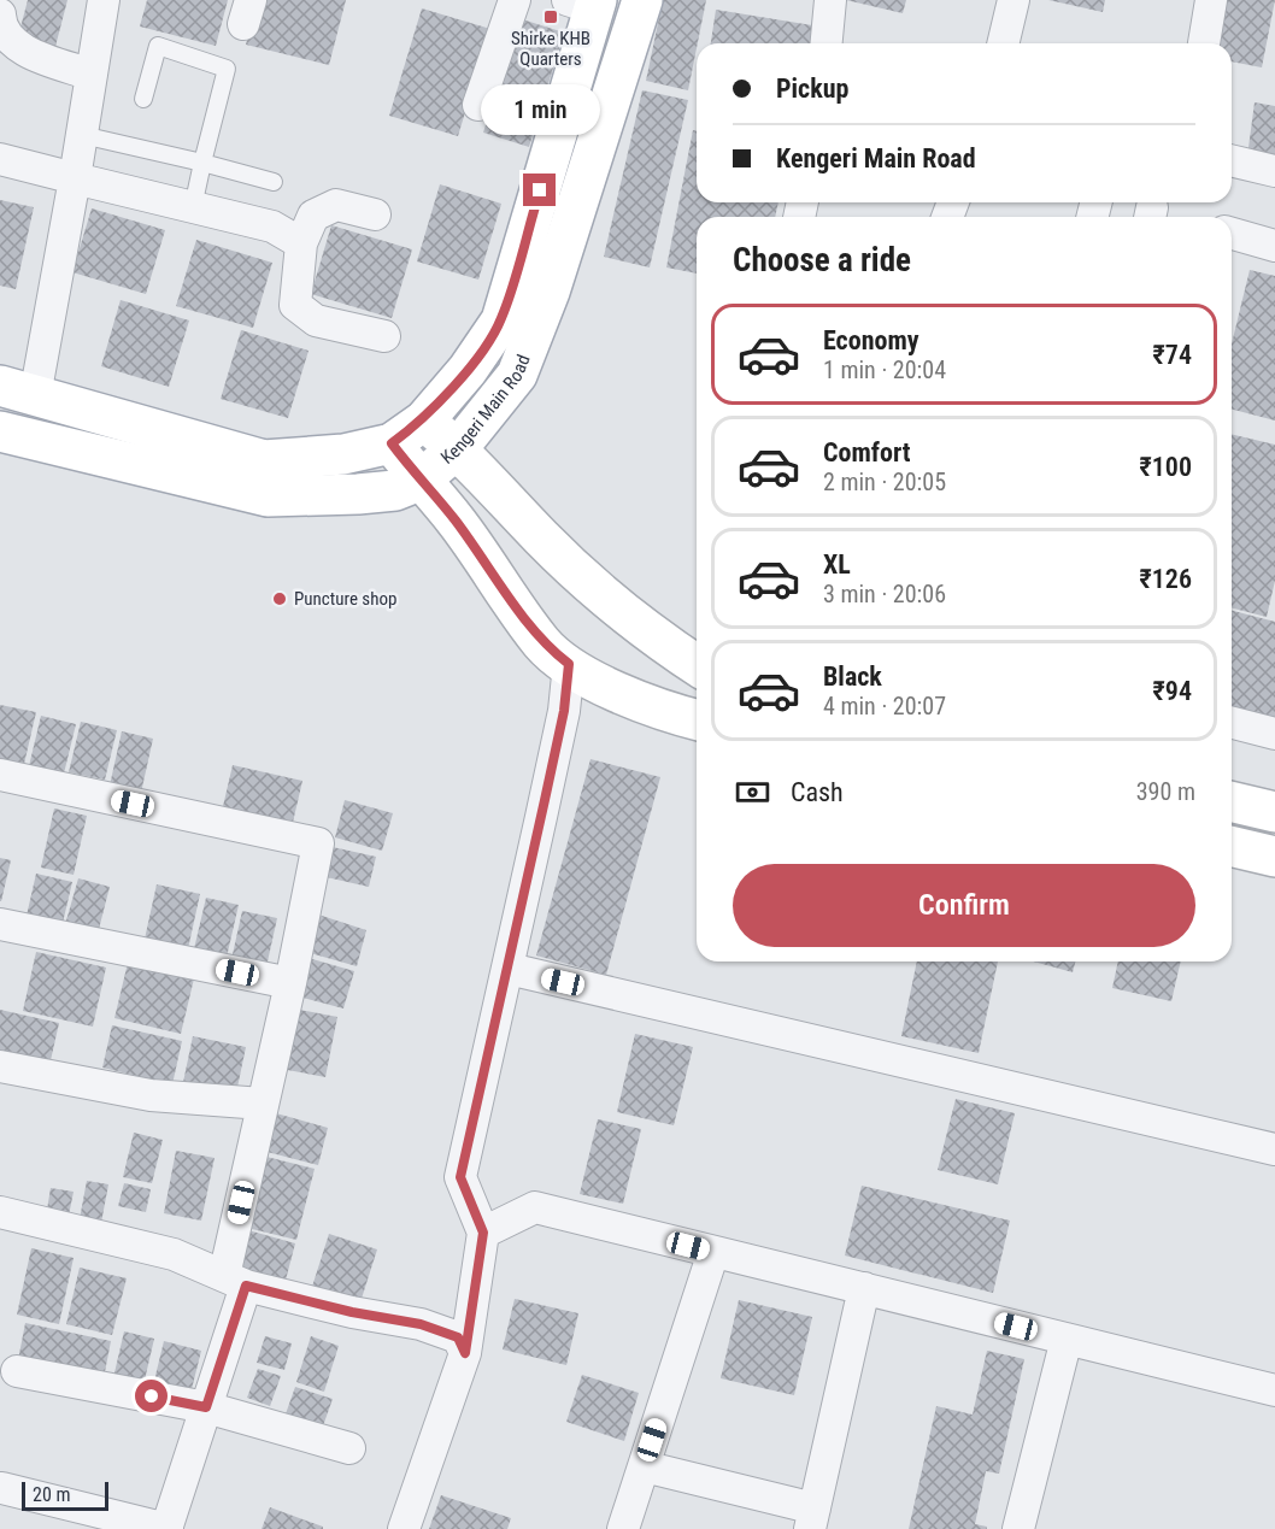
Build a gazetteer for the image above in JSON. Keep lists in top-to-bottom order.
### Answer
{
  "streets": {
    "main road": ["Kengeri Main Road"]
  },
  "places": {
    "transit": ["Shirke KHB Quarters"],
    "other": ["Puncture shop"]
  },
  "scale_bar": "20 m",
  "page": {
    "banner": ["Pickup", "Kengeri Main Road"],
    "bubble": "1 min",
    "heading": "Choose a ride",
    "list": [
      {
        "name": "Economy",
        "note": "1 min · 20:04",
        "value": "₹74"
      },
      {
        "name": "Comfort",
        "note": "2 min · 20:05",
        "value": "₹100"
      },
      {
        "name": "XL",
        "note": "3 min · 20:06",
        "value": "₹126"
      },
      {
        "name": "Black",
        "note": "4 min · 20:07",
        "value": "₹94"
      }
    ],
    "pay": ["Cash", "390 m"],
    "buttons": "Confirm",
    "scale": "20 m"
  }
}
